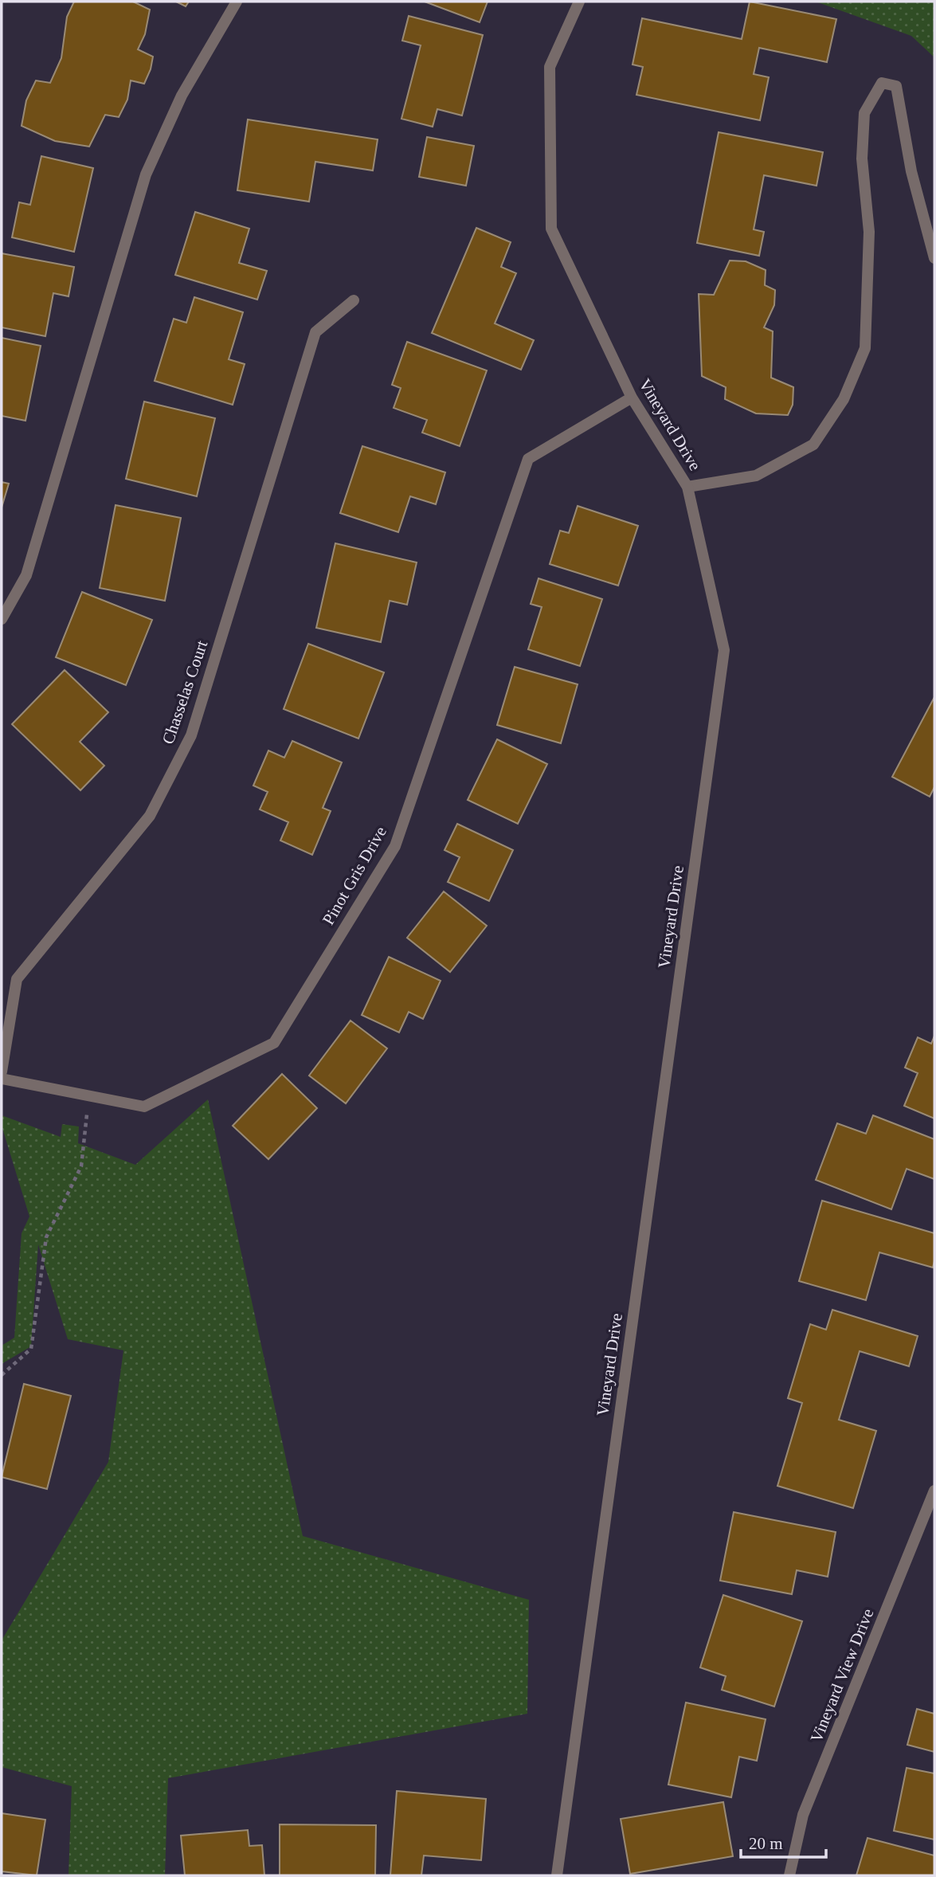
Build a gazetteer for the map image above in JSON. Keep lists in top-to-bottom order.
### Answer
{
  "streets": {
    "street": [
      "Vineyard Drive",
      "Chasselas Court",
      "Pinot Gris Drive",
      "Vineyard View Drive"
    ]
  },
  "crossings": [
    ["Vineyard Drive", "Pinot Gris Drive"]
  ],
  "scale_bar": "20 m"
}
